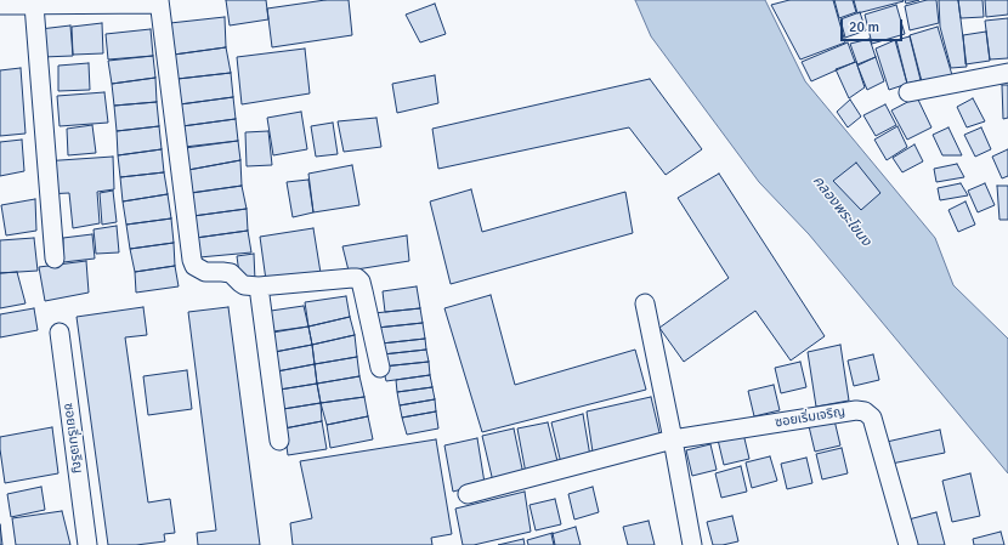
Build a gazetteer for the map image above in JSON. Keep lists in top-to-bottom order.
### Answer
{
  "streets": {
    "street": ["ซอยเริ่มเจริญ"]
  },
  "water": ["คลองพระโขนง"],
  "scale_bar": "20 m"
}
